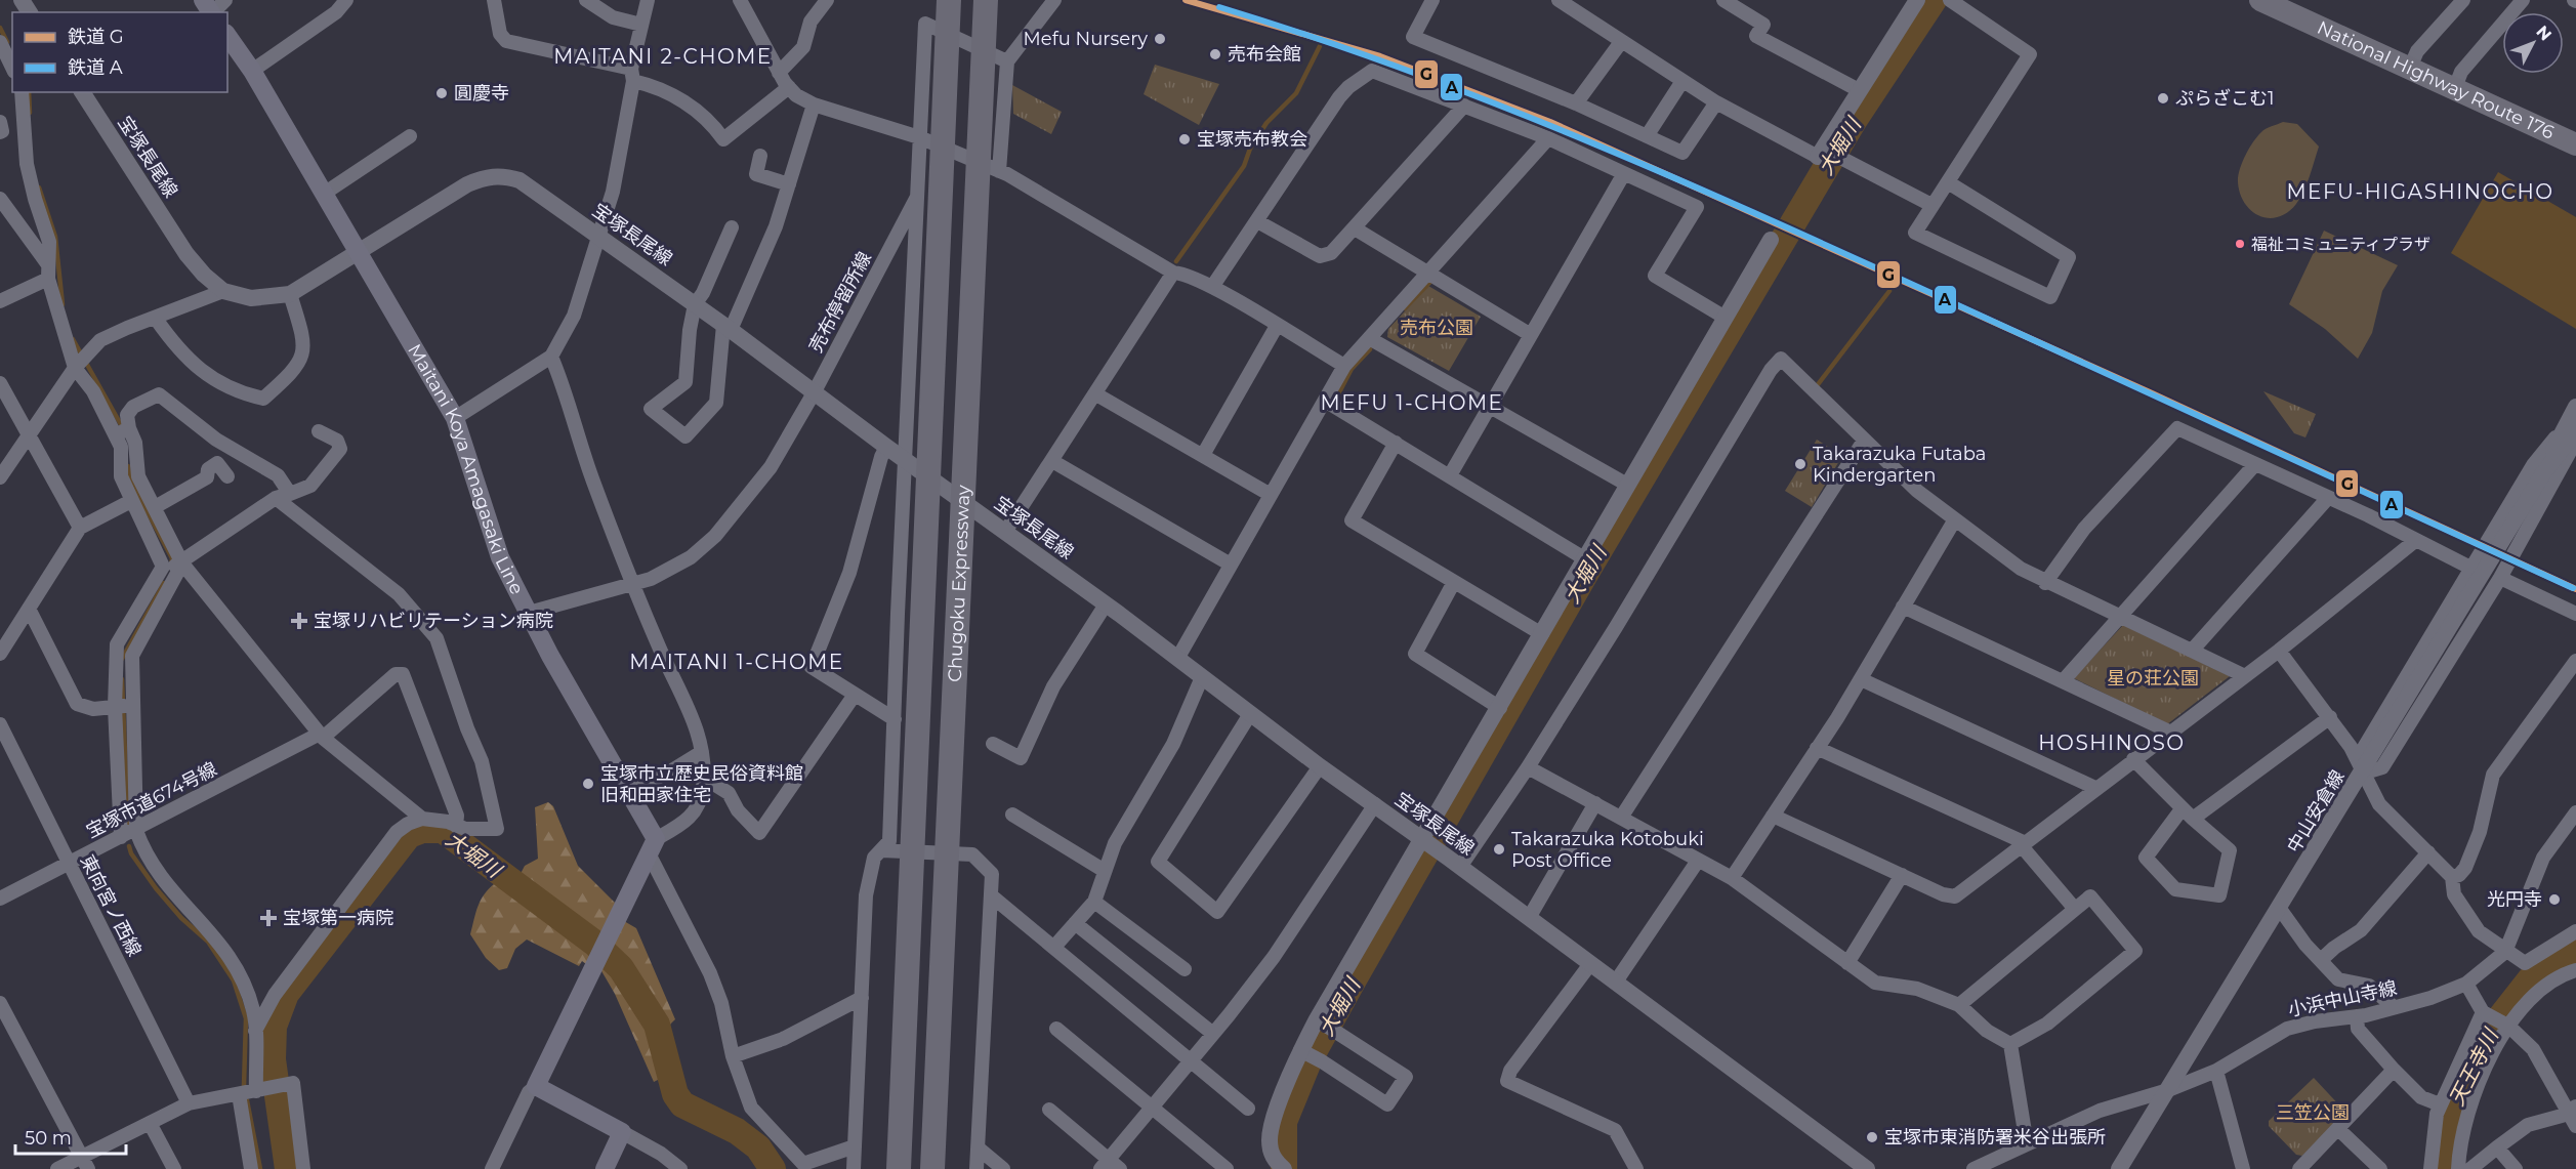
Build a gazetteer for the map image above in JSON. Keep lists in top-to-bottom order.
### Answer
{
  "streets": {
    "highway": ["National Highway Route 176", "Chugoku Expressway"],
    "main road": ["Maitani Koya Amagasaki Line"],
    "street": [
      "宝塚長尾線",
      "売布停留所線",
      "宝塚市道674号線",
      "中山安倉線",
      "東向宮ノ西線",
      "小浜中山寺線"
    ]
  },
  "crossings": [
    ["宝塚長尾線", "売布停留所線"],
    ["宝塚長尾線", "Maitani Koya Amagasaki Line"],
    ["売布停留所線", "Maitani Koya Amagasaki Line"],
    ["宝塚市道674号線", "東向宮ノ西線"],
    ["中山安倉線", "小浜中山寺線"]
  ],
  "districts": [
    "MAITANI 2-CHOME",
    "MEFU-HIGASHINOCHO",
    "MEFU 1-CHOME",
    "MAITANI 1-CHOME",
    "HOSHINOSO"
  ],
  "water": ["大堀川", "天王寺川"],
  "parks": ["売布公園", "星の荘公園", "三笠公園"],
  "places": {
    "other": [
      "Mefu Nursery",
      "売布会館",
      "圓慶寺",
      "ぷらざこむ1",
      "宝塚売布教会",
      "福祉コミュニティプラザ",
      "Takarazuka Futaba Kindergarten",
      "宝塚市立歴史民俗資料館 旧和田家住宅",
      "Takarazuka Kotobuki Post Office",
      "光円寺",
      "宝塚市東消防署米谷出張所"
    ],
    "health": ["宝塚リハビリテーション病院", "宝塚第一病院"]
  },
  "lines": ["rail line G", "rail line A"],
  "legend": ["鉄道 G", "鉄道 A"],
  "scale_bar": "50 m",
  "north": "top right"
}
